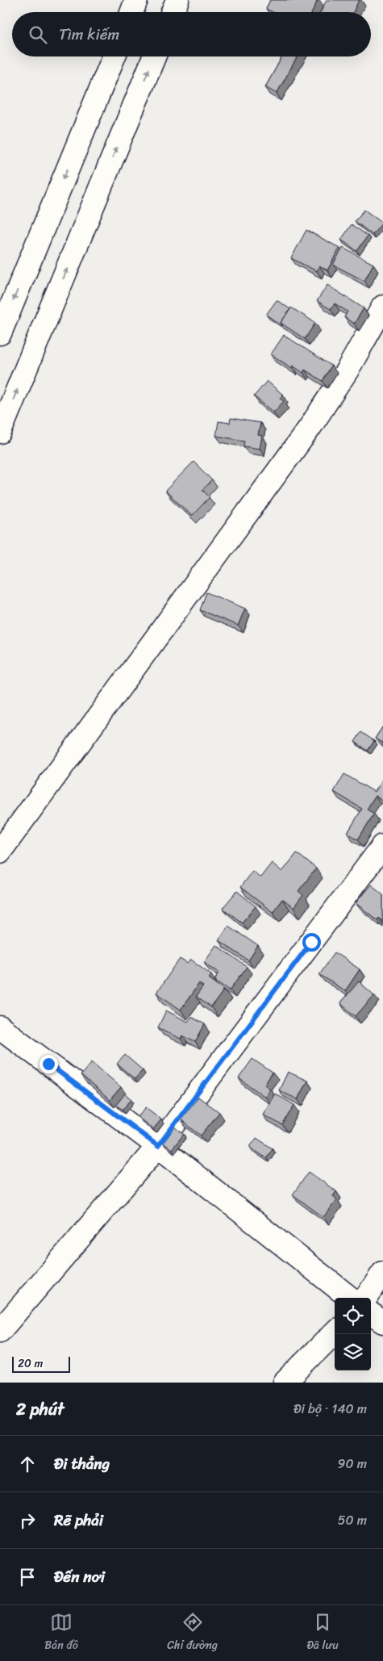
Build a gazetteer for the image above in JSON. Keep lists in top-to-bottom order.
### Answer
{
  "scale_bar": "20 m",
  "page": {
    "search": "Tìm kiếm",
    "scale": "20 m",
    "heading": ["2 phút", "Đi bộ · 140 m"],
    "list": [
      ["Đi thẳng", "90 m"],
      ["Rẽ phải", "50 m"],
      "Đến nơi"
    ],
    "nav": ["Bản đồ", "Chỉ đường", "Đã lưu"]
  }
}
